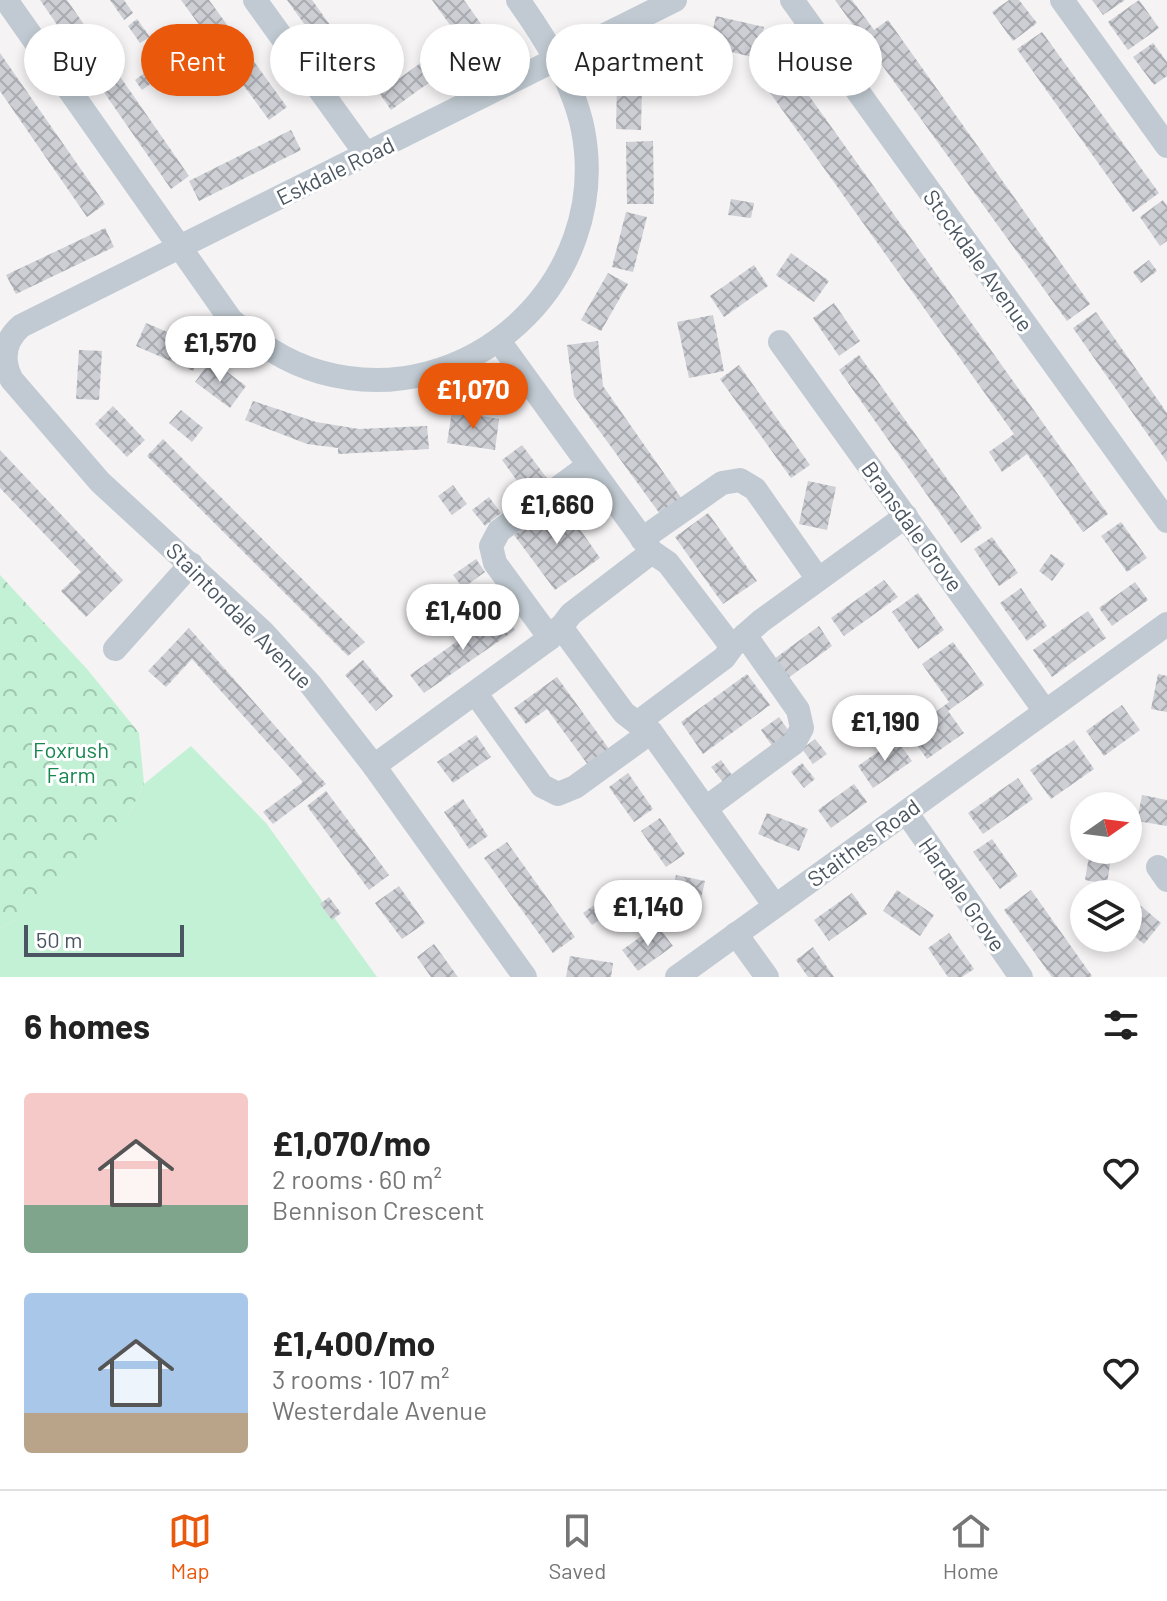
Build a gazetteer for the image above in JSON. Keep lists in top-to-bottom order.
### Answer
{
  "streets": {
    "street": [
      "Eskdale Road",
      "Stockdale Avenue",
      "Bransdale Grove",
      "Staintondale Avenue",
      "Staithes Road",
      "Hardale Grove"
    ]
  },
  "crossings": [
    ["Eskdale Road", "Staintondale Avenue"],
    ["Bransdale Grove", "Staithes Road"],
    ["Staithes Road", "Hardale Grove"]
  ],
  "parks": ["Foxrush Farm"],
  "scale_bar": "50 m",
  "north": "right",
  "page": {
    "chip": [
      "Buy",
      "Rent",
      "Filters",
      "New",
      "Apartment",
      "House"
    ],
    "price": [
      "£1,570",
      "£1,070",
      "£1,660",
      "£1,400",
      "£1,190",
      "£1,140"
    ],
    "scale": "50 m",
    "heading": "6 homes",
    "list": [
      {
        "name": "£1,070/mo",
        "note": "2 rooms · 60 m² · Bennison Crescent"
      },
      {
        "name": "£1,400/mo",
        "note": "3 rooms · 107 m² · Westerdale Avenue"
      }
    ],
    "tabs": ["Map", "Saved", "Home"]
  }
}
